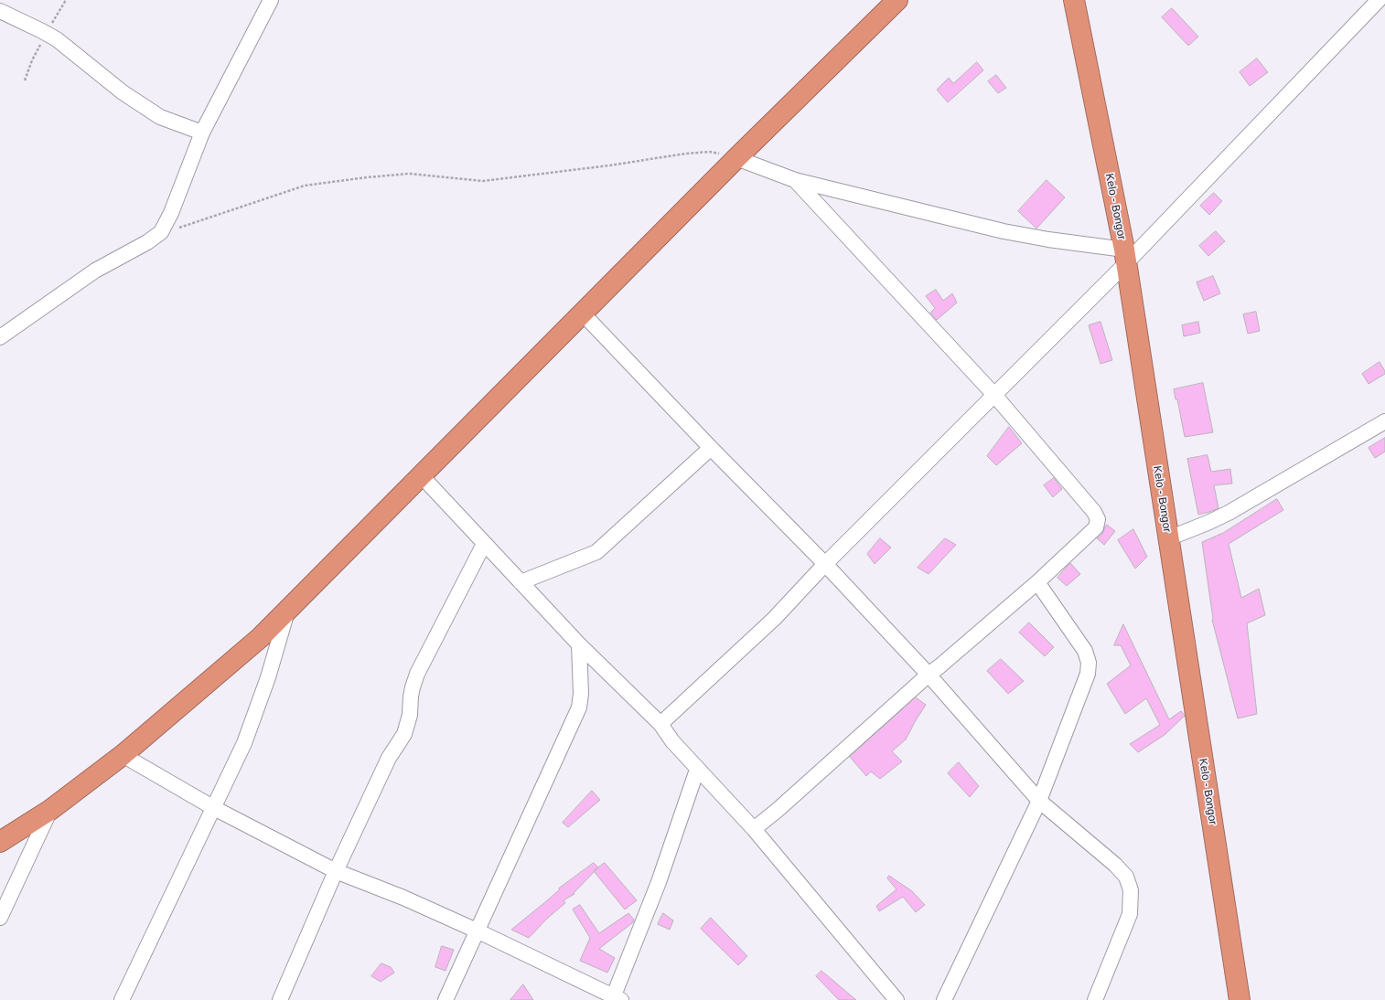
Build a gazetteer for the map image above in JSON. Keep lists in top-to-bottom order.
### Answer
{
  "streets": {
    "highway": ["Kelo - Bongor"]
  }
}
